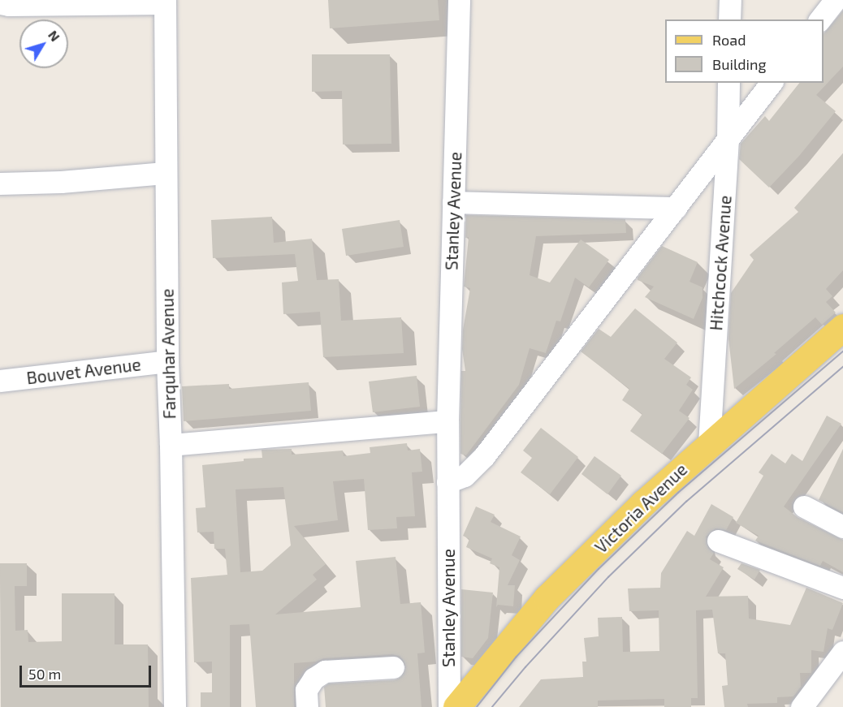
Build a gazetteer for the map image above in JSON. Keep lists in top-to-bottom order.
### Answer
{
  "streets": {
    "main road": ["Victoria Avenue"],
    "street": [
      "Stanley Avenue",
      "Hitchcock Avenue",
      "Farquhar Avenue",
      "Bouvet Avenue"
    ]
  },
  "crossings": [
    ["Hitchcock Avenue", "Victoria Avenue"],
    ["Farquhar Avenue", "Bouvet Avenue"]
  ],
  "legend": ["Road", "Building"],
  "scale_bar": "50 m",
  "north": "top right"
}
